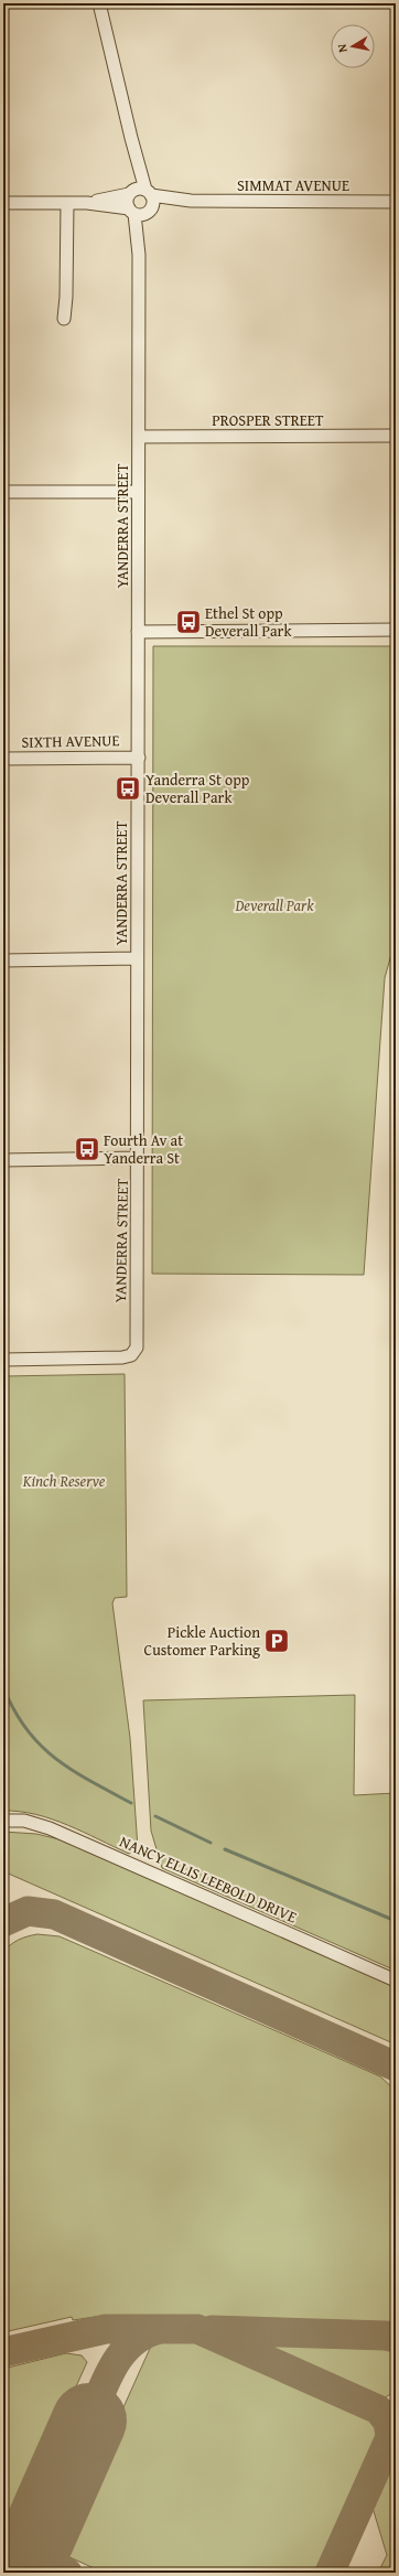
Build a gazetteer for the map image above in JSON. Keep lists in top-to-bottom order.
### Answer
{
  "streets": {
    "street": [
      "SIMMAT AVENUE",
      "PROSPER STREET",
      "YANDERRA STREET",
      "SIXTH AVENUE",
      "NANCY ELLIS LEEBOLD DRIVE"
    ]
  },
  "crossings": [
    ["SIMMAT AVENUE", "YANDERRA STREET"],
    ["PROSPER STREET", "YANDERRA STREET"],
    ["YANDERRA STREET", "SIXTH AVENUE"]
  ],
  "parks": ["Deverall Park", "Kinch Reserve"],
  "places": {
    "bus stop": ["Ethel St opp Deverall Park", "Yanderra St opp Deverall Park", "Fourth Av at Yanderra St"],
    "parking": ["Pickle Auction Customer Parking"]
  },
  "north": "left"
}
